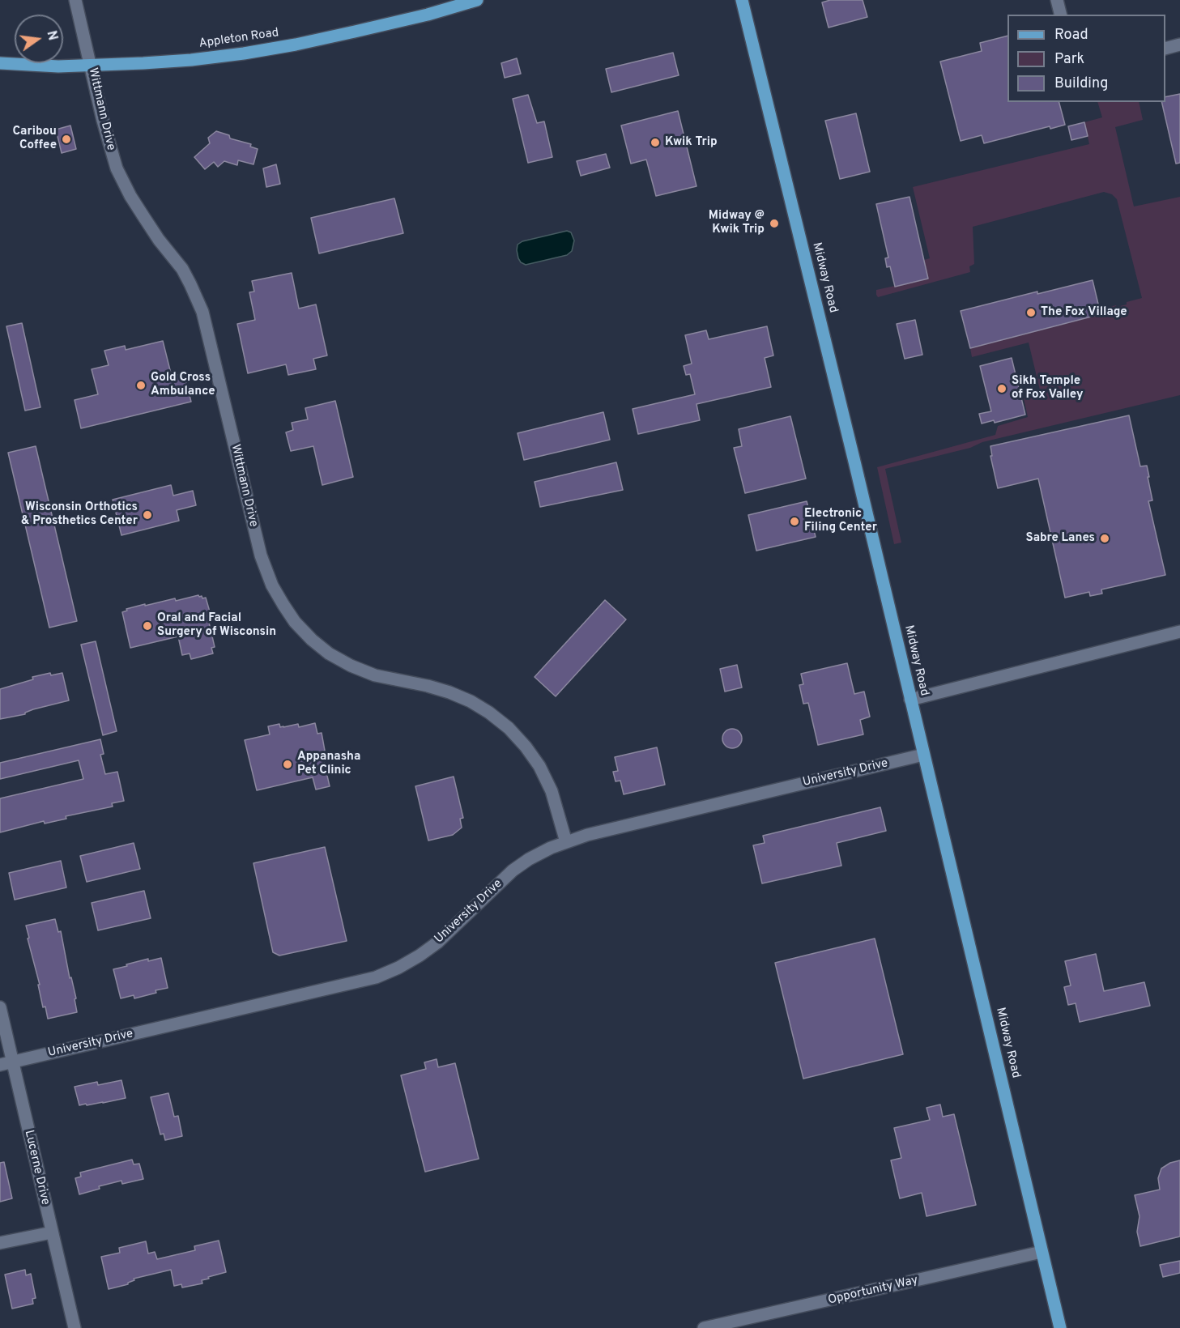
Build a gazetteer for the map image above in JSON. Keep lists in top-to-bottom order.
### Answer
{
  "streets": {
    "main road": ["Appleton Road", "Midway Road"],
    "street": [
      "Wittmann Drive",
      "University Drive",
      "Lucerne Drive",
      "Opportunity Way"
    ]
  },
  "crossings": [
    ["Appleton Road", "Wittmann Drive"],
    ["Wittmann Drive", "University Drive"],
    ["Midway Road", "University Drive"],
    ["Midway Road", "Opportunity Way"],
    ["University Drive", "Lucerne Drive"]
  ],
  "places": [
    "Caribou Coffee",
    "Kwik Trip",
    "Midway @ Kwik Trip",
    "The Fox Village",
    "Gold Cross Ambulance",
    "Sikh Temple of Fox Valley",
    "Wisconsin Orthotics & Prosthetics Center",
    "Electronic Filing Center",
    "Sabre Lanes",
    "Oral and Facial Surgery of Wisconsin",
    "Appanasha Pet Clinic"
  ],
  "legend": ["Road", "Park", "Building"],
  "north": "right"
}
